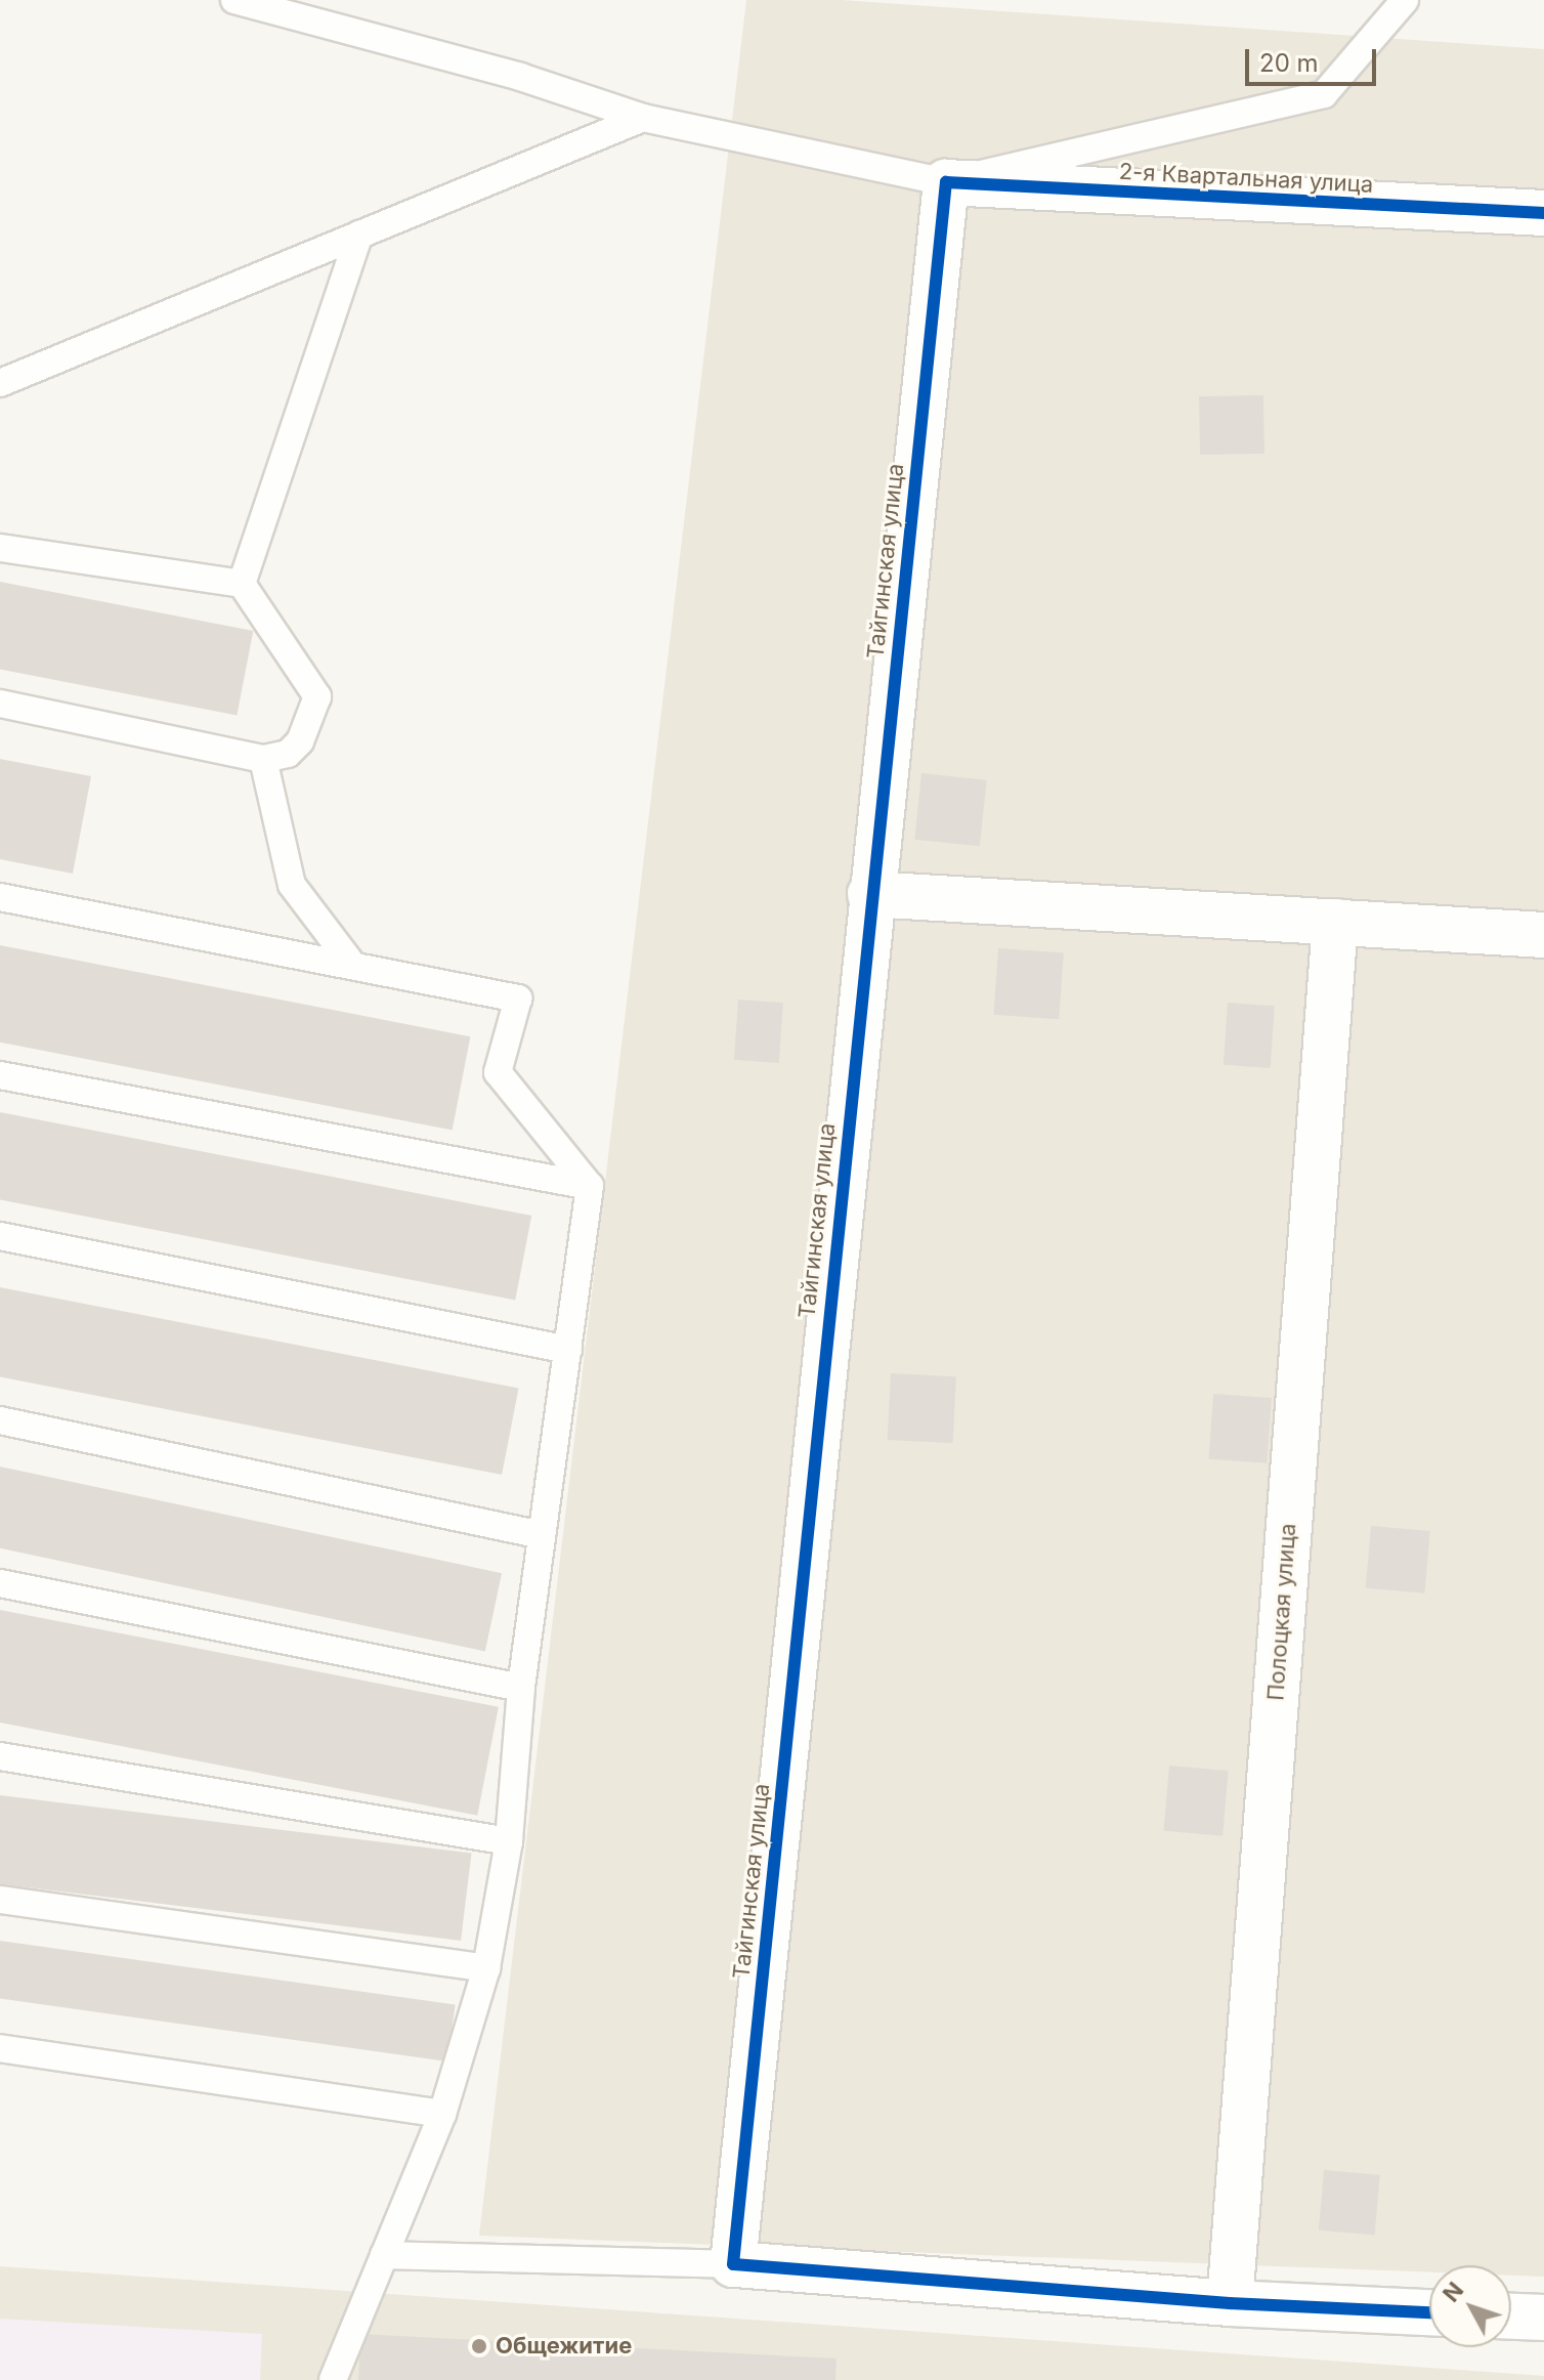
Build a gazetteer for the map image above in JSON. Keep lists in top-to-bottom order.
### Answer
{
  "streets": {
    "street": ["2-я Квартальная улица", "Тайгинская улица", "Полоцкая улица"]
  },
  "crossings": [
    ["2-я Квартальная улица", "Тайгинская улица"]
  ],
  "places": ["Общежитие"],
  "scale_bar": "20 m",
  "north": "top left"
}
